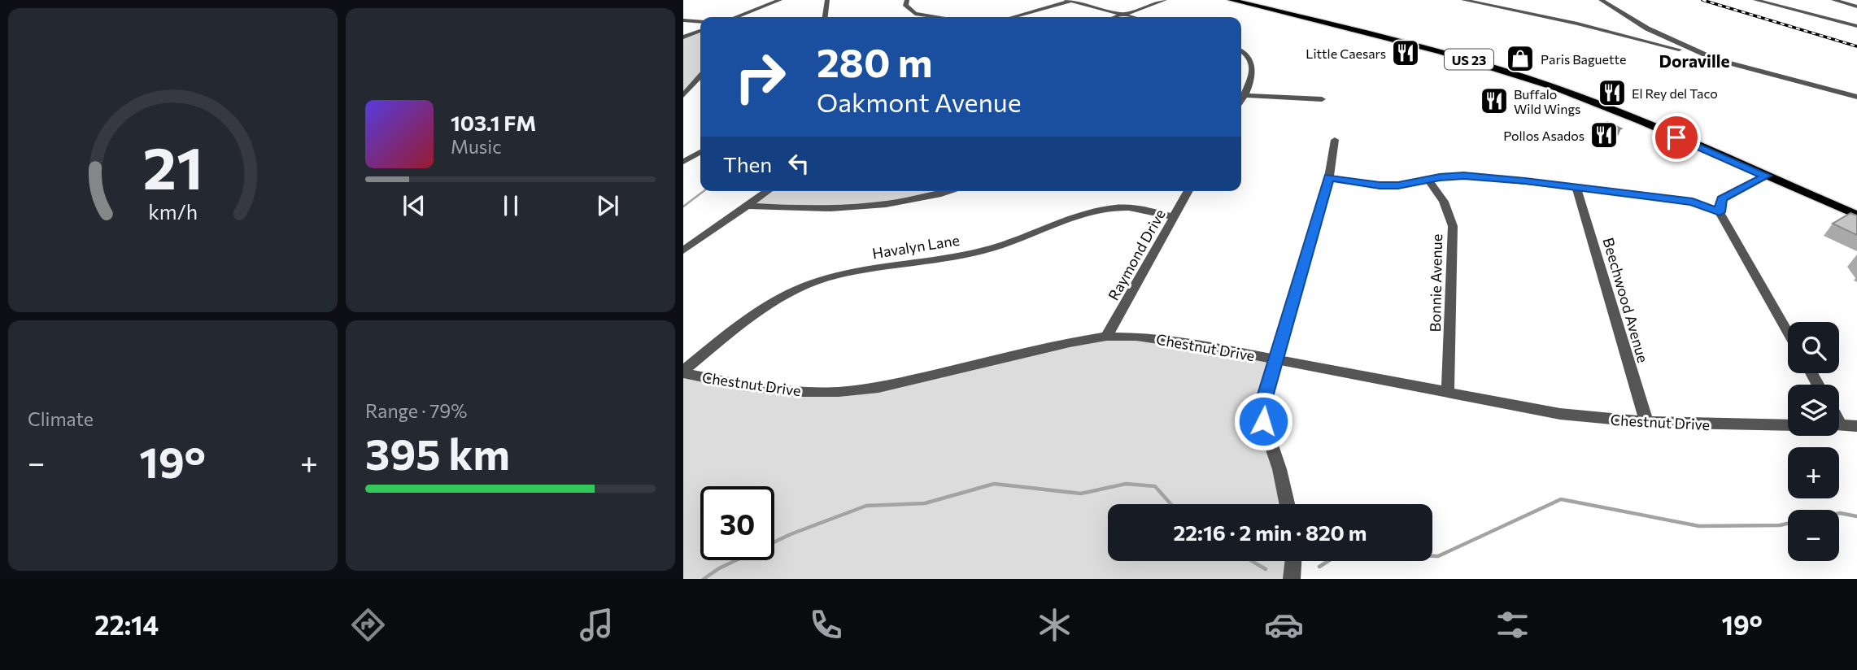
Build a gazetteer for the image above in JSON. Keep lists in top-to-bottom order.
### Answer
{
  "streets": {
    "main road": ["US 23"],
    "street": [
      "Havalyn Lane",
      "Raymond Drive",
      "Bonnie Avenue",
      "Beechwood Avenue",
      "Chestnut Drive"
    ]
  },
  "crossings": [
    ["Havalyn Lane", "Raymond Drive"],
    ["Havalyn Lane", "Chestnut Drive"],
    ["Raymond Drive", "Chestnut Drive"],
    ["Bonnie Avenue", "Chestnut Drive"],
    ["Beechwood Avenue", "Chestnut Drive"]
  ],
  "districts": ["Doraville"],
  "places": {
    "restaurant": [
      "Little Caesars",
      "El Rey del Taco",
      "Buffalo Wild Wings",
      "Pollos Asados"
    ],
    "shop": ["Paris Baguette"]
  },
  "page": {
    "turn": ["280 m", "Oakmont Avenue"],
    "song": ["103.1 FM", "Music"],
    "then": "Then",
    "tile": [
      "Climate",
      ["Range · 79%", "395 km"]
    ],
    "map_buttons": ["+", "−"],
    "heat": ["−", "19°", "+"],
    "limit": "30",
    "trip": "22:16 · 2 min · 820 m",
    "tabs": ["22:14", "19°"],
    "gauge": ["21", "km/h"]
  }
}
